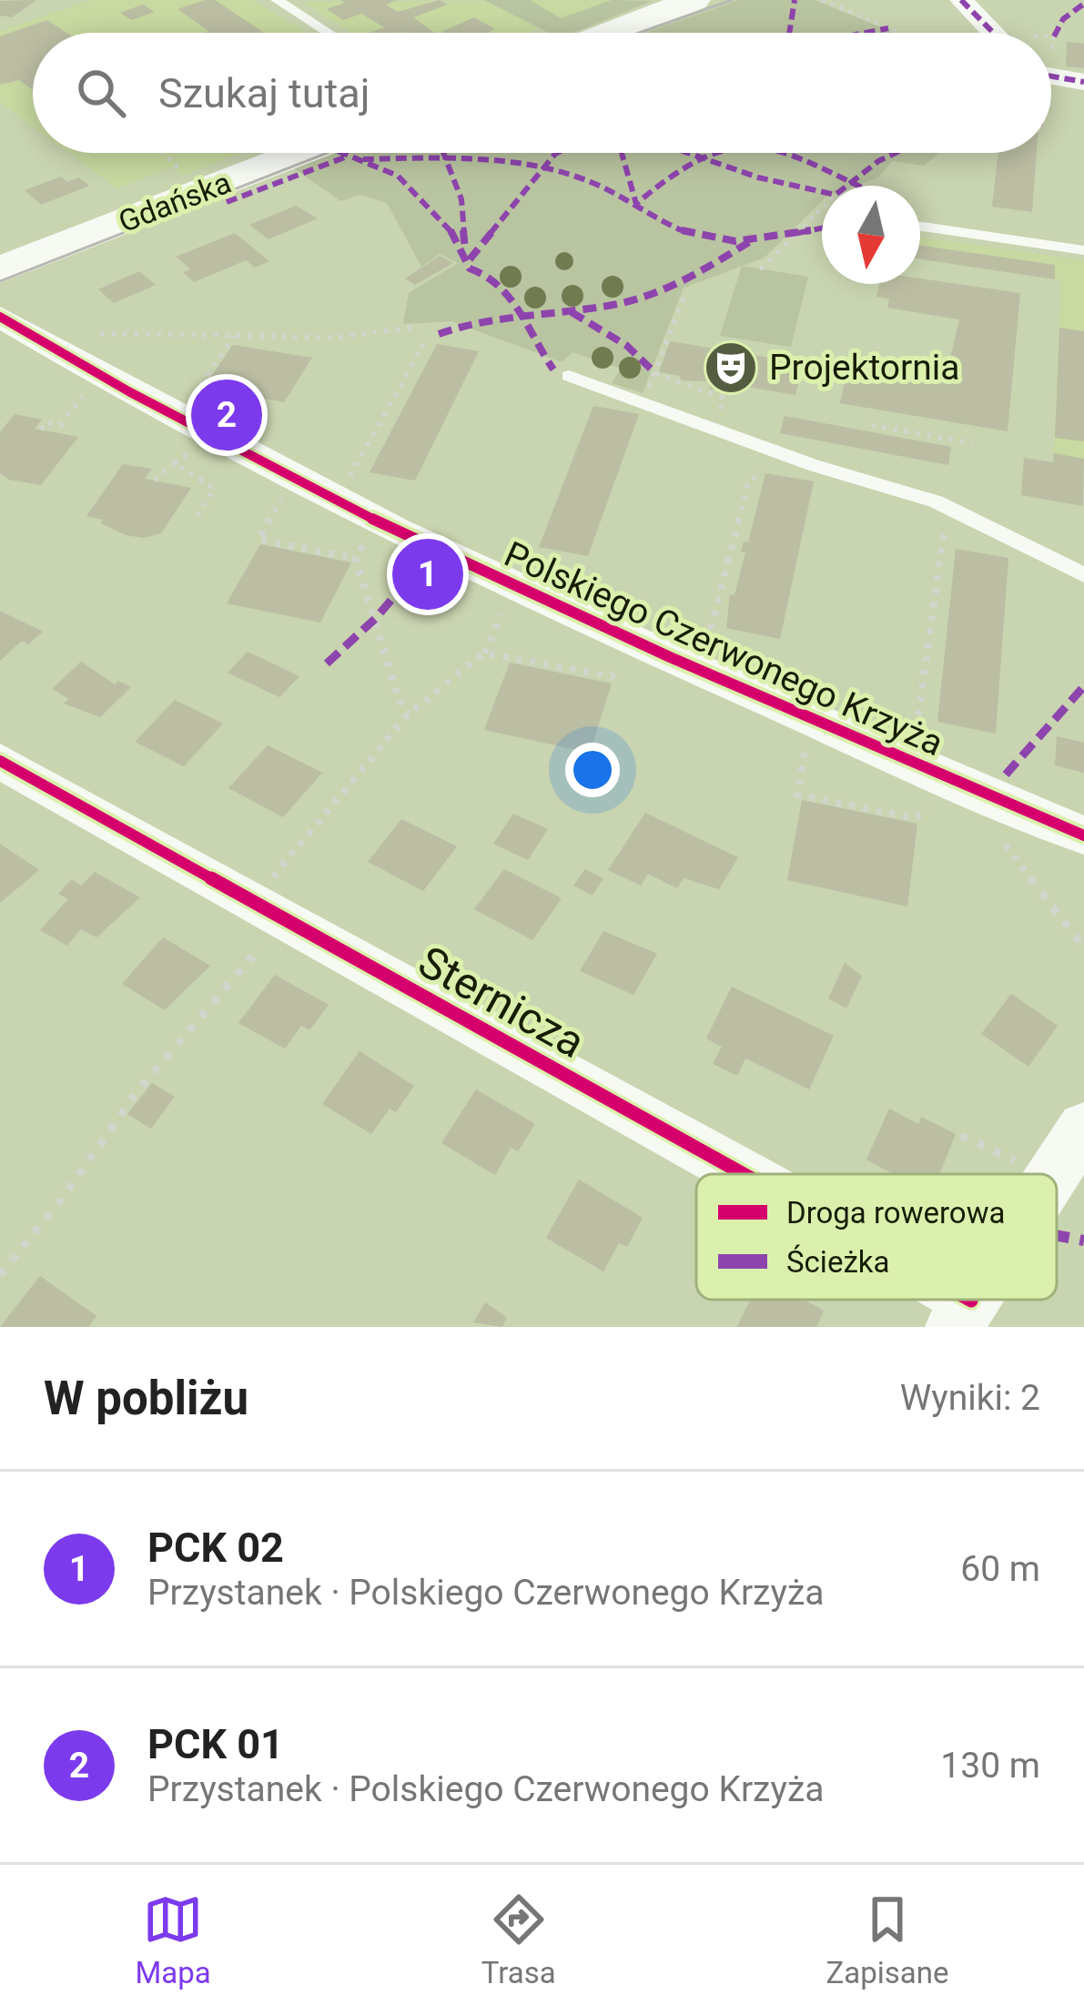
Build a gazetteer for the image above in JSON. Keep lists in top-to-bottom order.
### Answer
{
  "streets": {
    "street": ["Gdańska", "Polskiego Czerwonego Krzyża", "Sternicza"]
  },
  "places": {
    "theatre": ["Projektornia"]
  },
  "legend": ["Droga rowerowa", "Ścieżka"],
  "north": "bottom",
  "page": {
    "search": "Szukaj tutaj",
    "pins": ["2", "1"],
    "heading": ["W pobliżu", "Wyniki: 2"],
    "list": [
      {
        "mark": "1",
        "name": "PCK 02",
        "note": "Przystanek · Polskiego Czerwonego Krzyża",
        "value": "60 m"
      },
      {
        "mark": "2",
        "name": "PCK 01",
        "note": "Przystanek · Polskiego Czerwonego Krzyża",
        "value": "130 m"
      }
    ],
    "nav": ["Mapa", "Trasa", "Zapisane"]
  }
}
